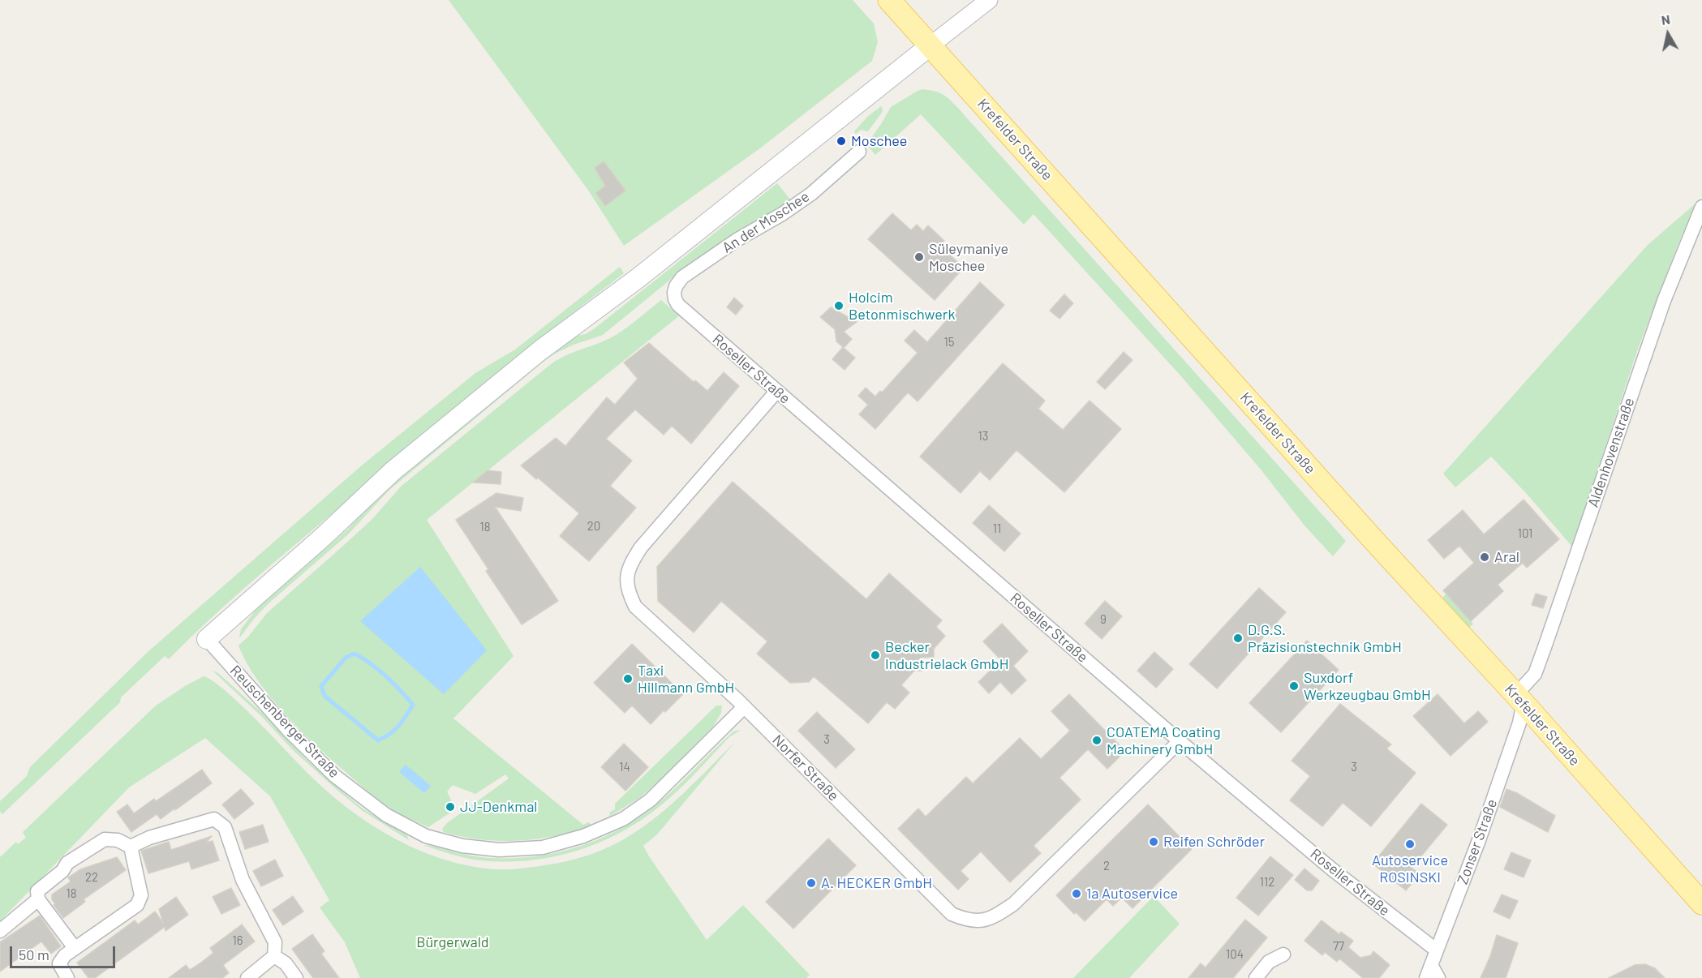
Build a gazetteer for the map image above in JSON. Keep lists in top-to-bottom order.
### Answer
{
  "streets": {
    "main road": ["Krefelder Straße"],
    "street": [
      "An der Moschee",
      "Roseller Straße",
      "Aldenhovenstraße",
      "Reuschenberger Straße",
      "Norfer Straße",
      "Zonser Straße"
    ]
  },
  "crossings": [
    ["Krefelder Straße", "Aldenhovenstraße"],
    ["Krefelder Straße", "Zonser Straße"],
    ["An der Moschee", "Roseller Straße"],
    ["Roseller Straße", "Norfer Straße"],
    ["Roseller Straße", "Zonser Straße"],
    ["Aldenhovenstraße", "Zonser Straße"],
    ["Reuschenberger Straße", "Norfer Straße"]
  ],
  "parks": ["Bürgerwald"],
  "places": [
    "Moschee",
    "Süleymaniye Moschee",
    "Holcim Betonmischwerk",
    "Aral",
    "D.G.S. Präzisionstechnik GmbH",
    "Becker Industrielack GmbH",
    "Taxi Hillmann GmbH",
    "Suxdorf Werkzeugbau GmbH",
    "COATEMA Coating Machinery GmbH",
    "JJ-Denkmal",
    "Reifen Schröder",
    "Autoservice ROSINSKI",
    "A. HECKER GmbH",
    "1a Autoservice"
  ],
  "house_numbers": [
    "15",
    "13",
    "20",
    "18",
    "11",
    "101",
    "9",
    "3",
    "14",
    "3",
    "2",
    "22",
    "112",
    "18",
    "16",
    "77",
    "104"
  ],
  "scale_bar": "50 m",
  "north": "top"
}
